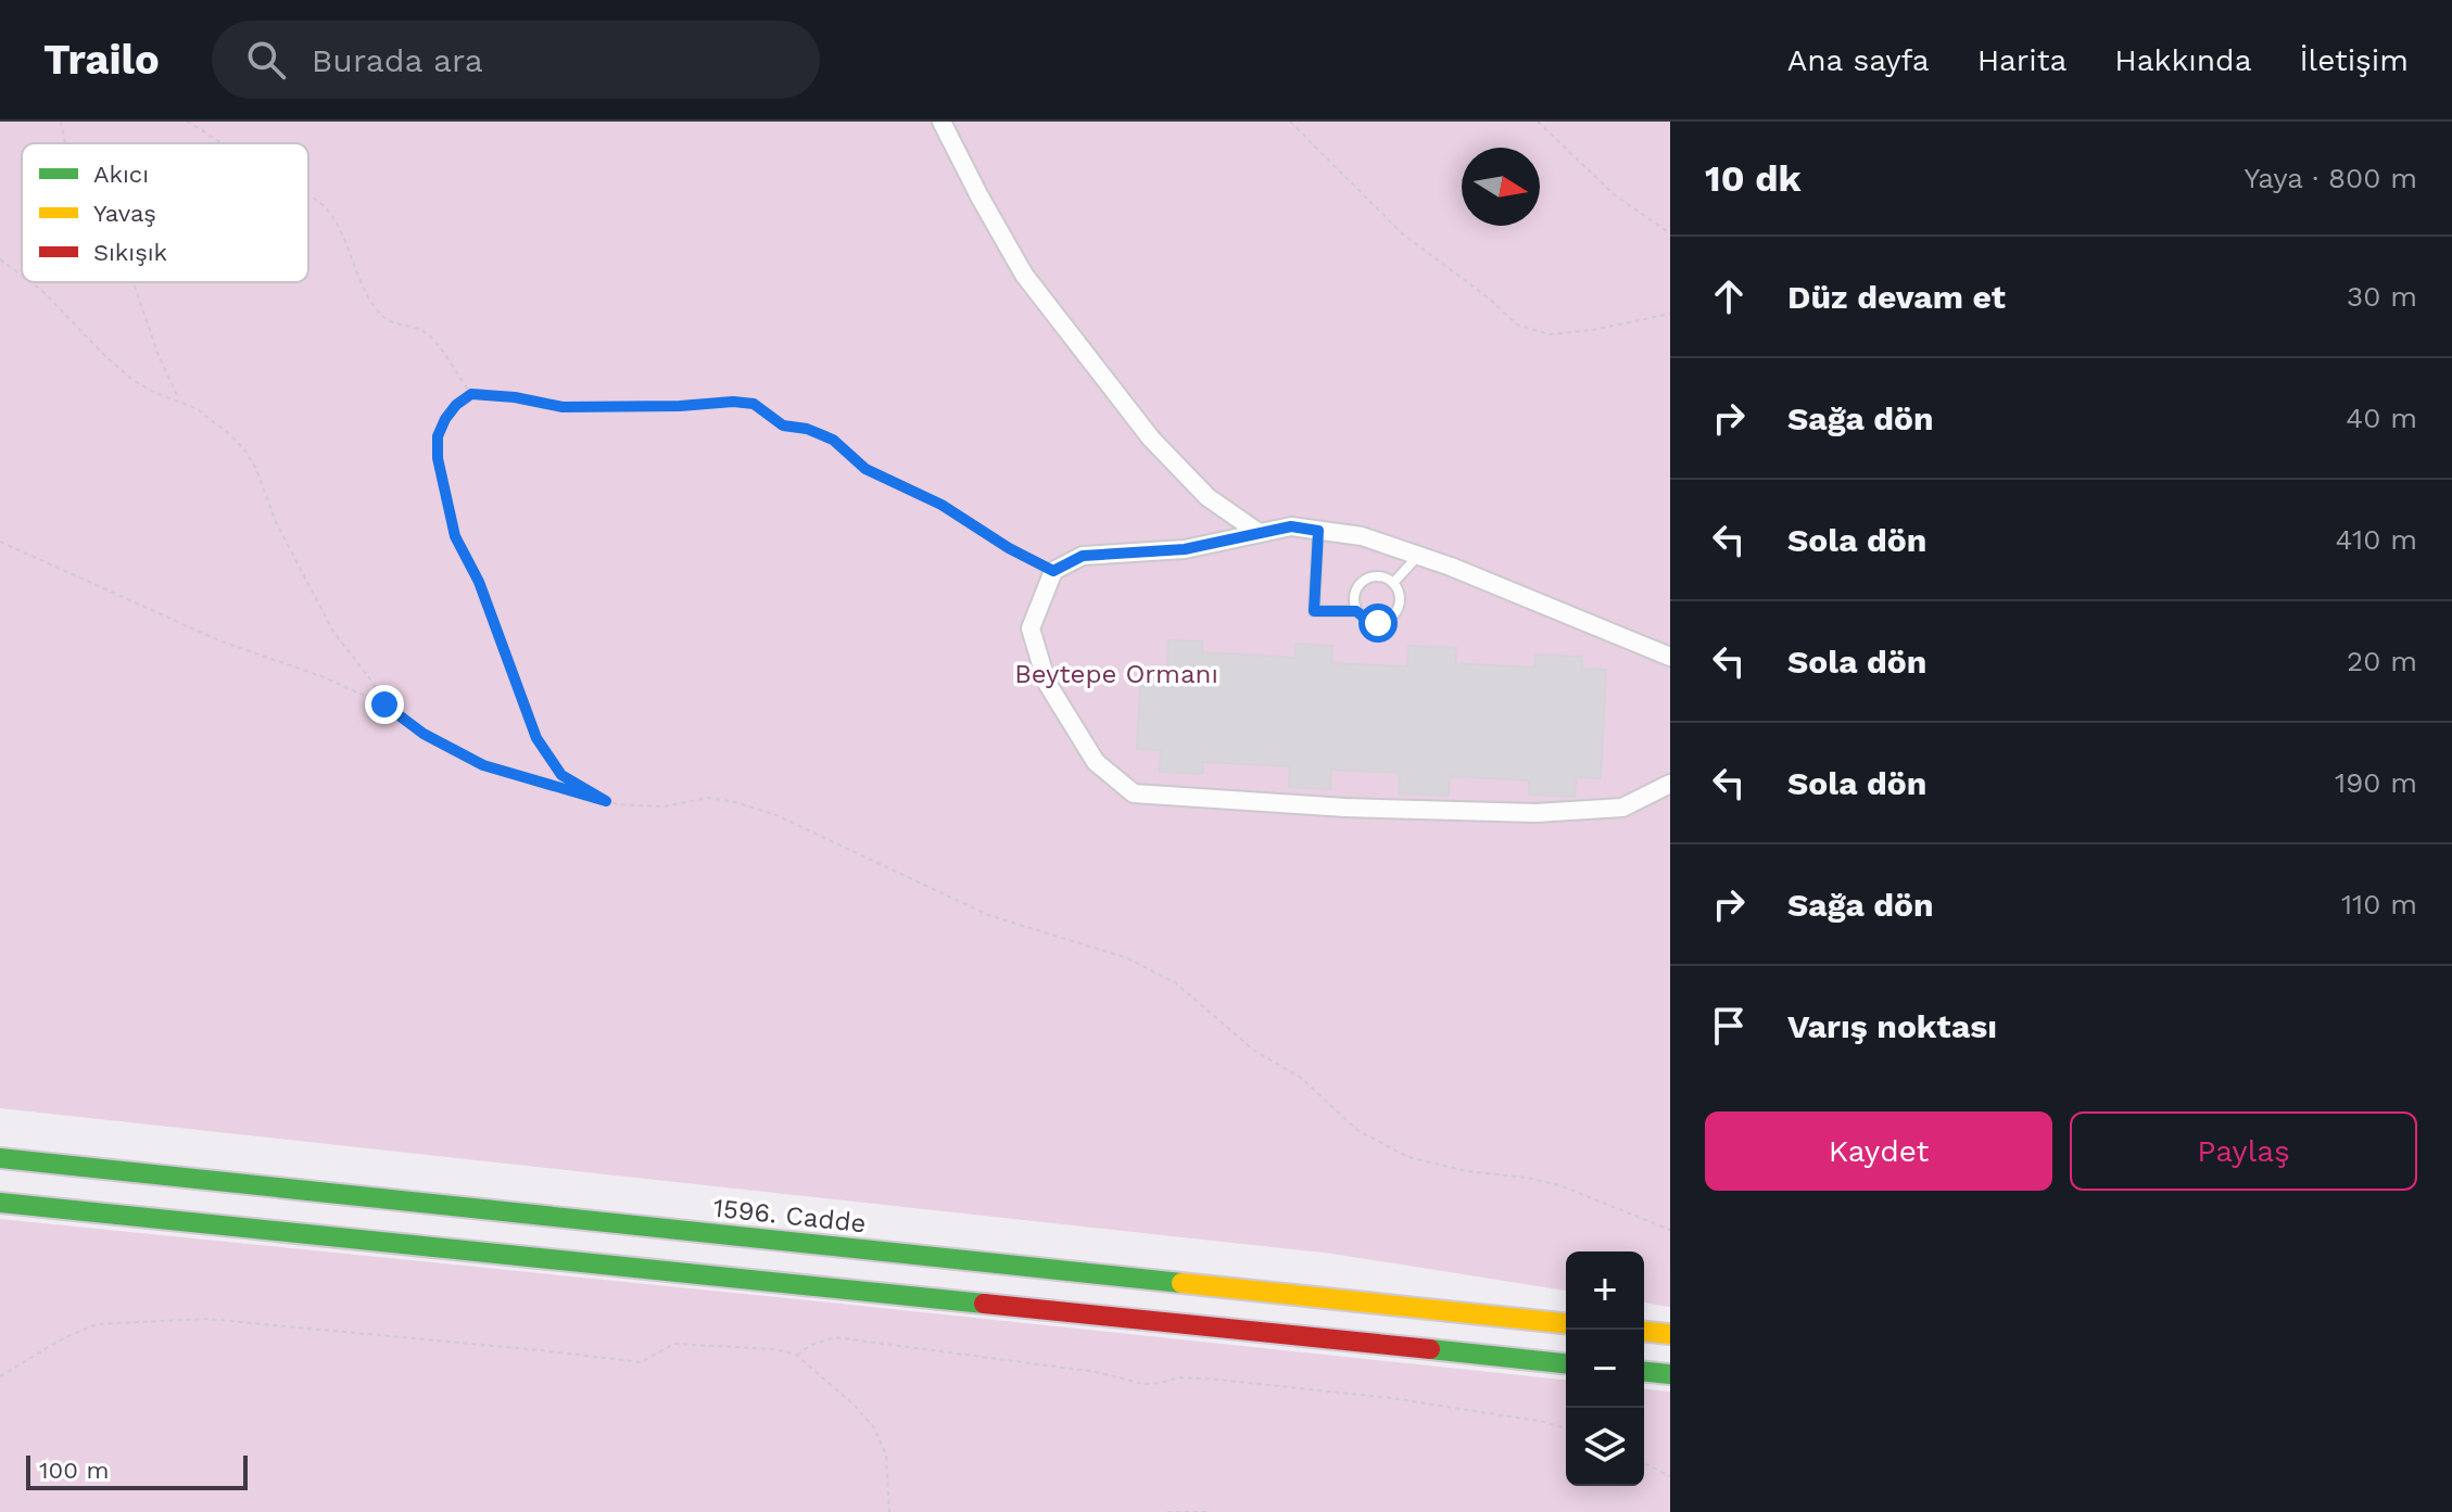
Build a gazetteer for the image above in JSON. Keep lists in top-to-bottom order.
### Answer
{
  "streets": {
    "main road": ["1596. Cadde"]
  },
  "parks": ["Beytepe Ormanı"],
  "legend": ["Akıcı", "Yavaş", "Sıkışık"],
  "scale_bar": "100 m",
  "north": "right",
  "page": {
    "header": "Trailo",
    "search": "Burada ara",
    "nav": [
      "Ana sayfa",
      "Harita",
      "Hakkında",
      "İletişim"
    ],
    "heading": ["10 dk", "Yaya · 800 m"],
    "list": [
      ["Düz devam et", "30 m"],
      ["Sağa dön", "40 m"],
      ["Sola dön", "410 m"],
      ["Sola dön", "20 m"],
      ["Sola dön", "190 m"],
      ["Sağa dön", "110 m"],
      "Varış noktası"
    ],
    "buttons": ["Kaydet", "Paylaş"],
    "map_buttons": ["+", "−"],
    "scale": "100 m"
  }
}
